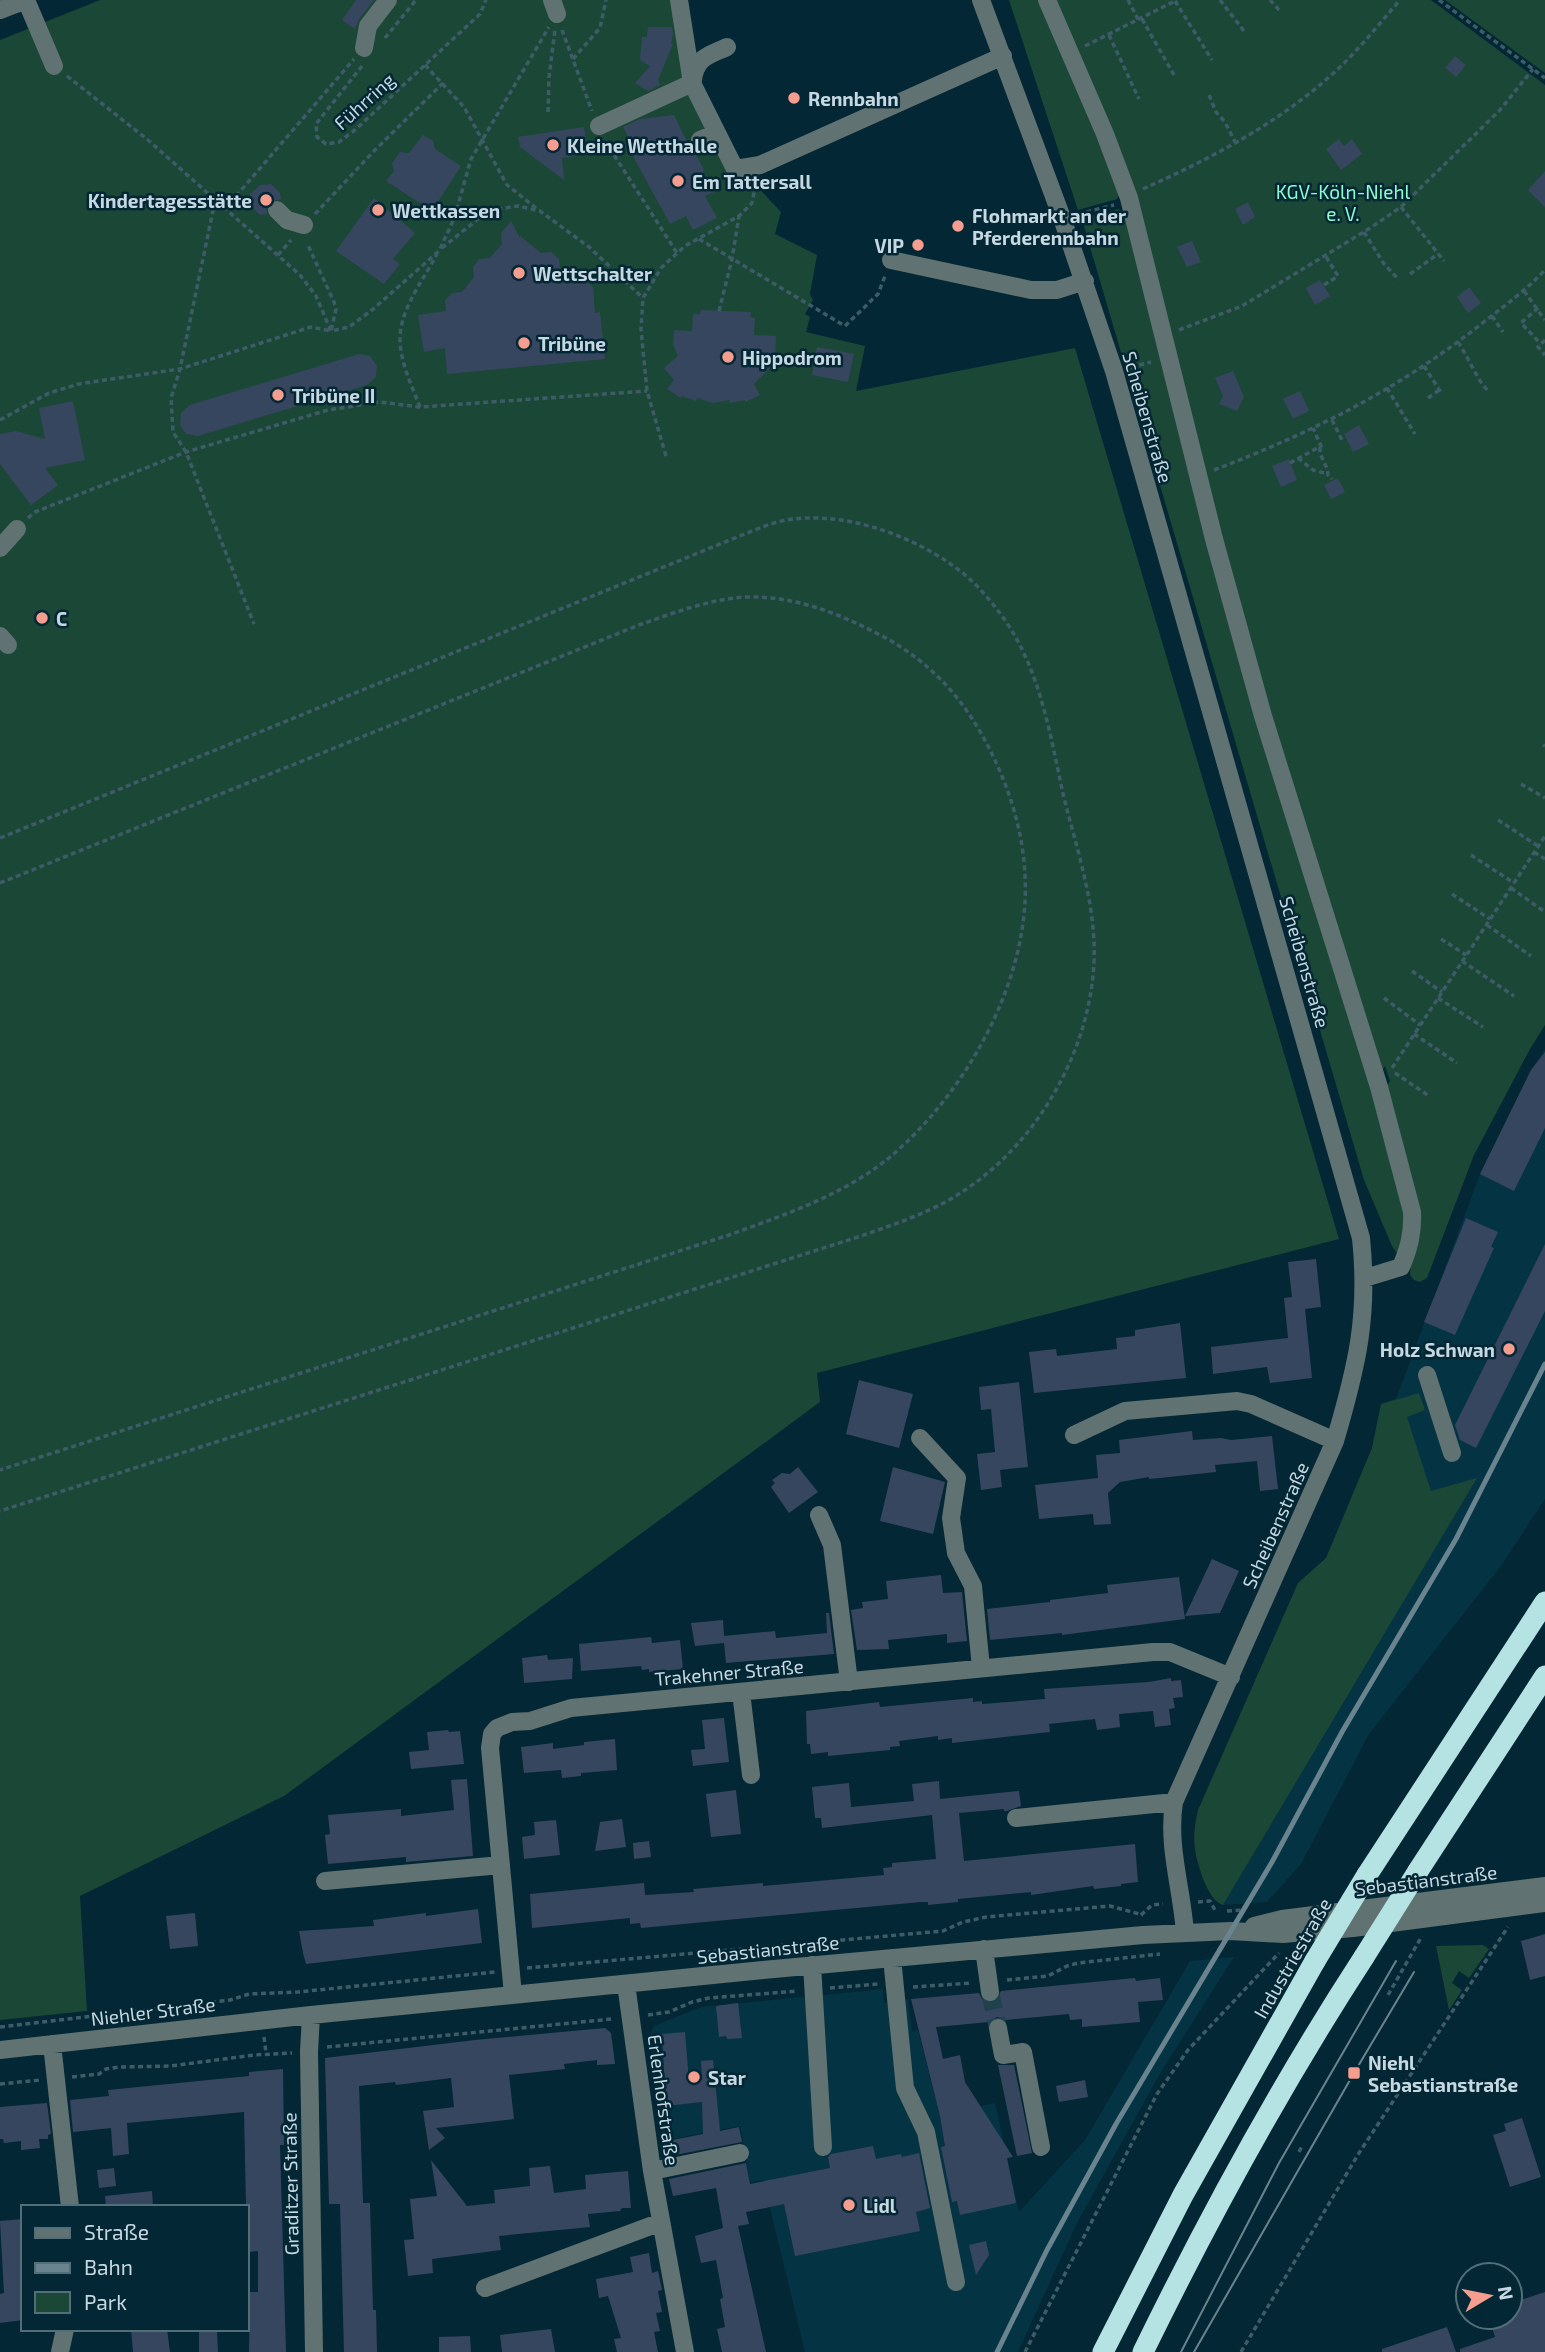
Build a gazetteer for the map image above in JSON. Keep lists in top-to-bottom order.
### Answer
{
  "streets": {
    "highway": ["Industriestraße"],
    "street": [
      "Scheibenstraße",
      "Trakehner Straße",
      "Sebastianstraße",
      "Niehler Straße",
      "Erlenhofstraße",
      "Graditzer Straße"
    ],
    "path": ["Führring"]
  },
  "crossings": [
    ["Scheibenstraße", "Trakehner Straße"],
    ["Scheibenstraße", "Sebastianstraße"],
    ["Trakehner Straße", "Sebastianstraße"],
    ["Sebastianstraße", "Niehler Straße"],
    ["Sebastianstraße", "Erlenhofstraße"],
    ["Sebastianstraße", "Graditzer Straße"],
    ["Niehler Straße", "Graditzer Straße"]
  ],
  "parks": ["KGV-Köln-Niehl e. V."],
  "places": {
    "other": [
      "Rennbahn",
      "Kleine Wetthalle",
      "Em Tattersall",
      "Kindertagesstätte",
      "Wettkassen",
      "Flohmarkt an der Pferderennbahn",
      "VIP",
      "Wettschalter",
      "Tribüne",
      "Hippodrom",
      "Tribüne II",
      "C",
      "Holz Schwan",
      "Star",
      "Lidl"
    ],
    "transit": ["Niehl Sebastianstraße"]
  },
  "legend": ["Straße", "Bahn", "Park"],
  "north": "right"
}
